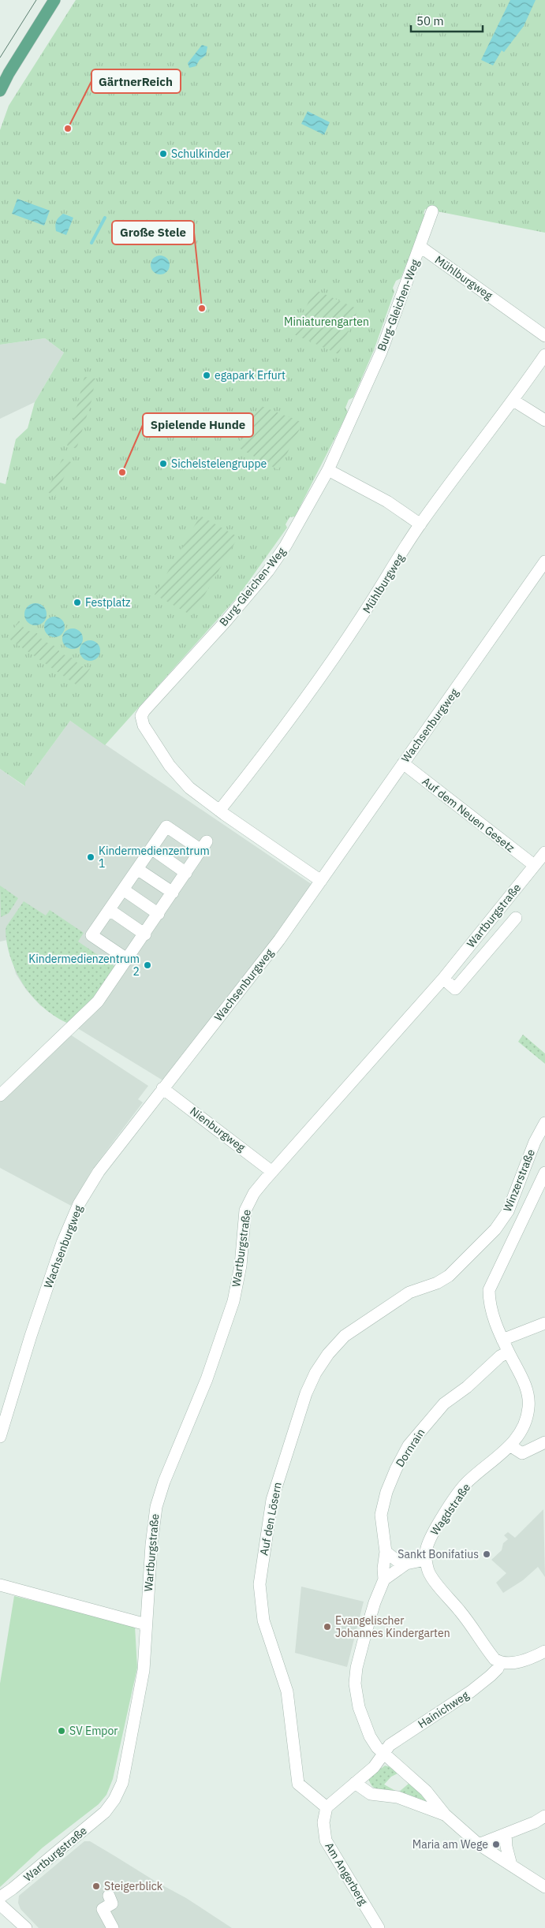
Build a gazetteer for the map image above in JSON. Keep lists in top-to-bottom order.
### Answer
{
  "streets": {
    "street": [
      "Mühlburgweg",
      "Burg-Gleichen-Weg",
      "Wachsenburgweg",
      "Auf dem Neuen Gesetz",
      "Wartburgstraße",
      "Nienburgweg",
      "Winzerstraße",
      "Dornrain",
      "Wagdstraße",
      "Auf den Lösern",
      "Hainichweg",
      "Am Angerberg"
    ]
  },
  "crossings": [
    ["Mühlburgweg", "Burg-Gleichen-Weg"],
    ["Burg-Gleichen-Weg", "Wachsenburgweg"],
    ["Wachsenburgweg", "Auf dem Neuen Gesetz"],
    ["Wachsenburgweg", "Nienburgweg"],
    ["Auf dem Neuen Gesetz", "Wartburgstraße"],
    ["Wartburgstraße", "Nienburgweg"],
    ["Winzerstraße", "Wagdstraße"],
    ["Winzerstraße", "Auf den Lösern"],
    ["Dornrain", "Wagdstraße"],
    ["Dornrain", "Hainichweg"],
    ["Auf den Lösern", "Am Angerberg"]
  ],
  "parks": ["Miniaturengarten"],
  "places": [
    "GärtnerReich",
    "Schulkinder",
    "Große Stele",
    "egapark Erfurt",
    "Sichelstelengruppe",
    "Spielende Hunde",
    "Festplatz",
    "Kindermedienzentrum 1",
    "Kindermedienzentrum 2",
    "Sankt Bonifatius",
    "Evangelischer Johannes Kindergarten",
    "SV Empor",
    "Maria am Wege",
    "Steigerblick"
  ],
  "scale_bar": "50 m"
}
